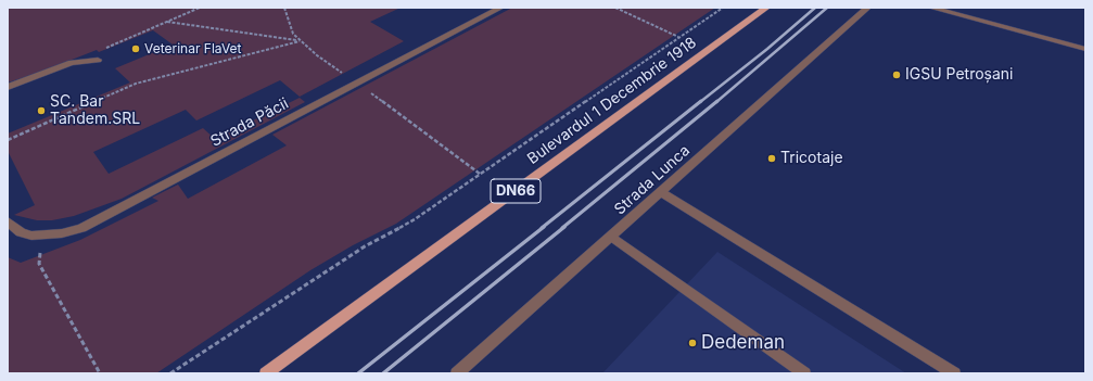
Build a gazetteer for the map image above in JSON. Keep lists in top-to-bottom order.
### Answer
{
  "streets": {
    "main road": ["Bulevardul 1 Decembrie 1918", "DN66"],
    "street": ["Strada Păcii", "Strada Lunca"]
  },
  "places": [
    "Veterinar FlaVet",
    "IGSU Petroșani",
    "SC. Bar Tandem.SRL",
    "Tricotaje",
    "Dedeman"
  ]
}
